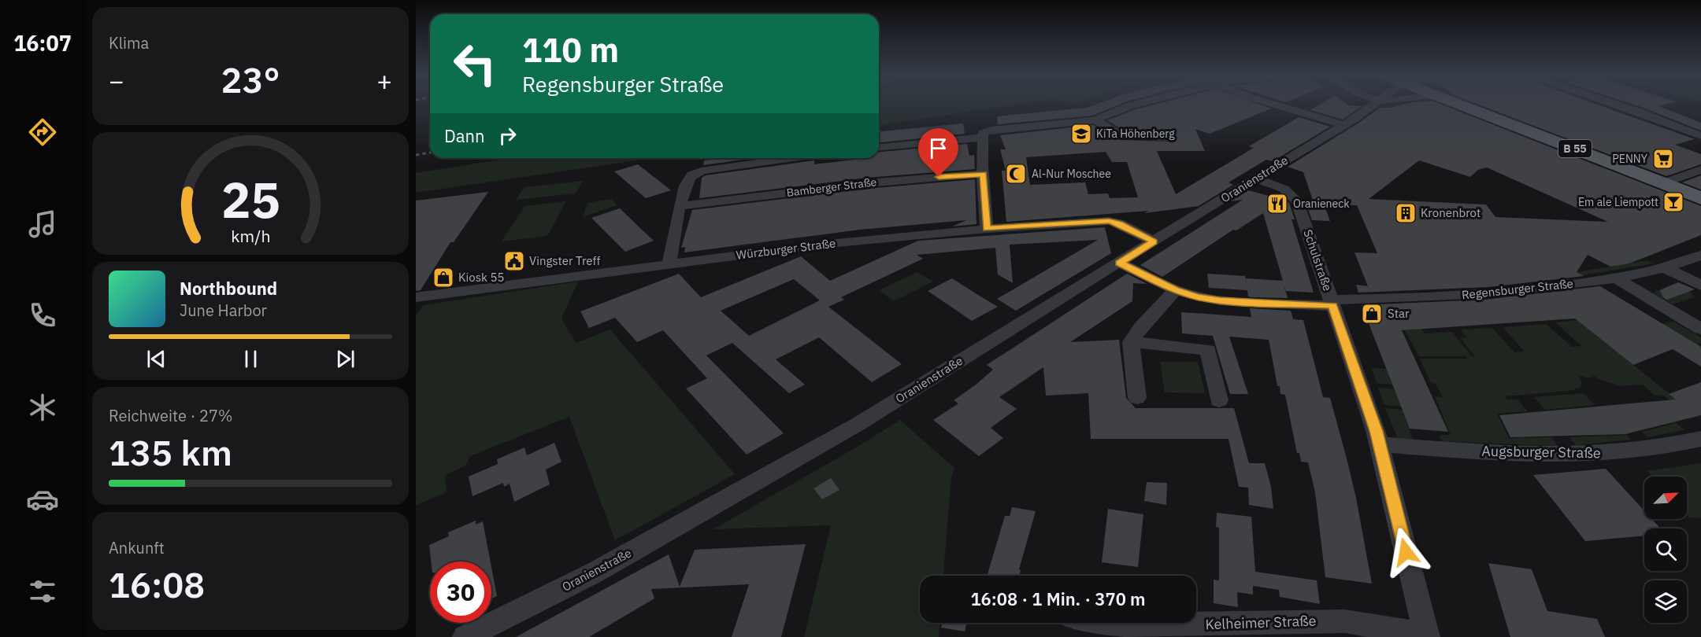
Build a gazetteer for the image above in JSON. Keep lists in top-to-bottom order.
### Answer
{
  "streets": {
    "main road": ["B 55"],
    "street": [
      "Oranienstraße",
      "Bamberger Straße",
      "Würzburger Straße",
      "Schulstraße",
      "Regensburger Straße",
      "Augsburger Straße",
      "Kelheimer Straße"
    ]
  },
  "crossings": [
    ["Oranienstraße", "Würzburger Straße"],
    ["Oranienstraße", "Schulstraße"],
    ["Oranienstraße", "Regensburger Straße"],
    ["Schulstraße", "Regensburger Straße"],
    ["Schulstraße", "Augsburger Straße"],
    ["Schulstraße", "Kelheimer Straße"]
  ],
  "places": {
    "school or university": ["KiTa Höhenberg"],
    "supermarket": ["PENNY"],
    "mosque": ["Al-Nur Moschee"],
    "bar": ["Em ale Liempott"],
    "restaurant": ["Oranieneck"],
    "building": ["Kronenbrot"],
    "public building": ["Vingster Treff"],
    "shop": ["Kiosk 55", "Star"]
  },
  "north": "top right",
  "page": {
    "tabs": "16:07",
    "tile": [
      "Klima",
      ["Reichweite · 27%", "135 km"],
      ["Ankunft", "16:08"]
    ],
    "turn": ["110 m", "Regensburger Straße"],
    "heat": ["−", "23°", "+"],
    "then": "Dann",
    "song": ["Northbound", "June Harbor"],
    "limit": "30",
    "trip": "16:08 · 1 Min. · 370 m",
    "gauge": ["25", "km/h"]
  }
}
